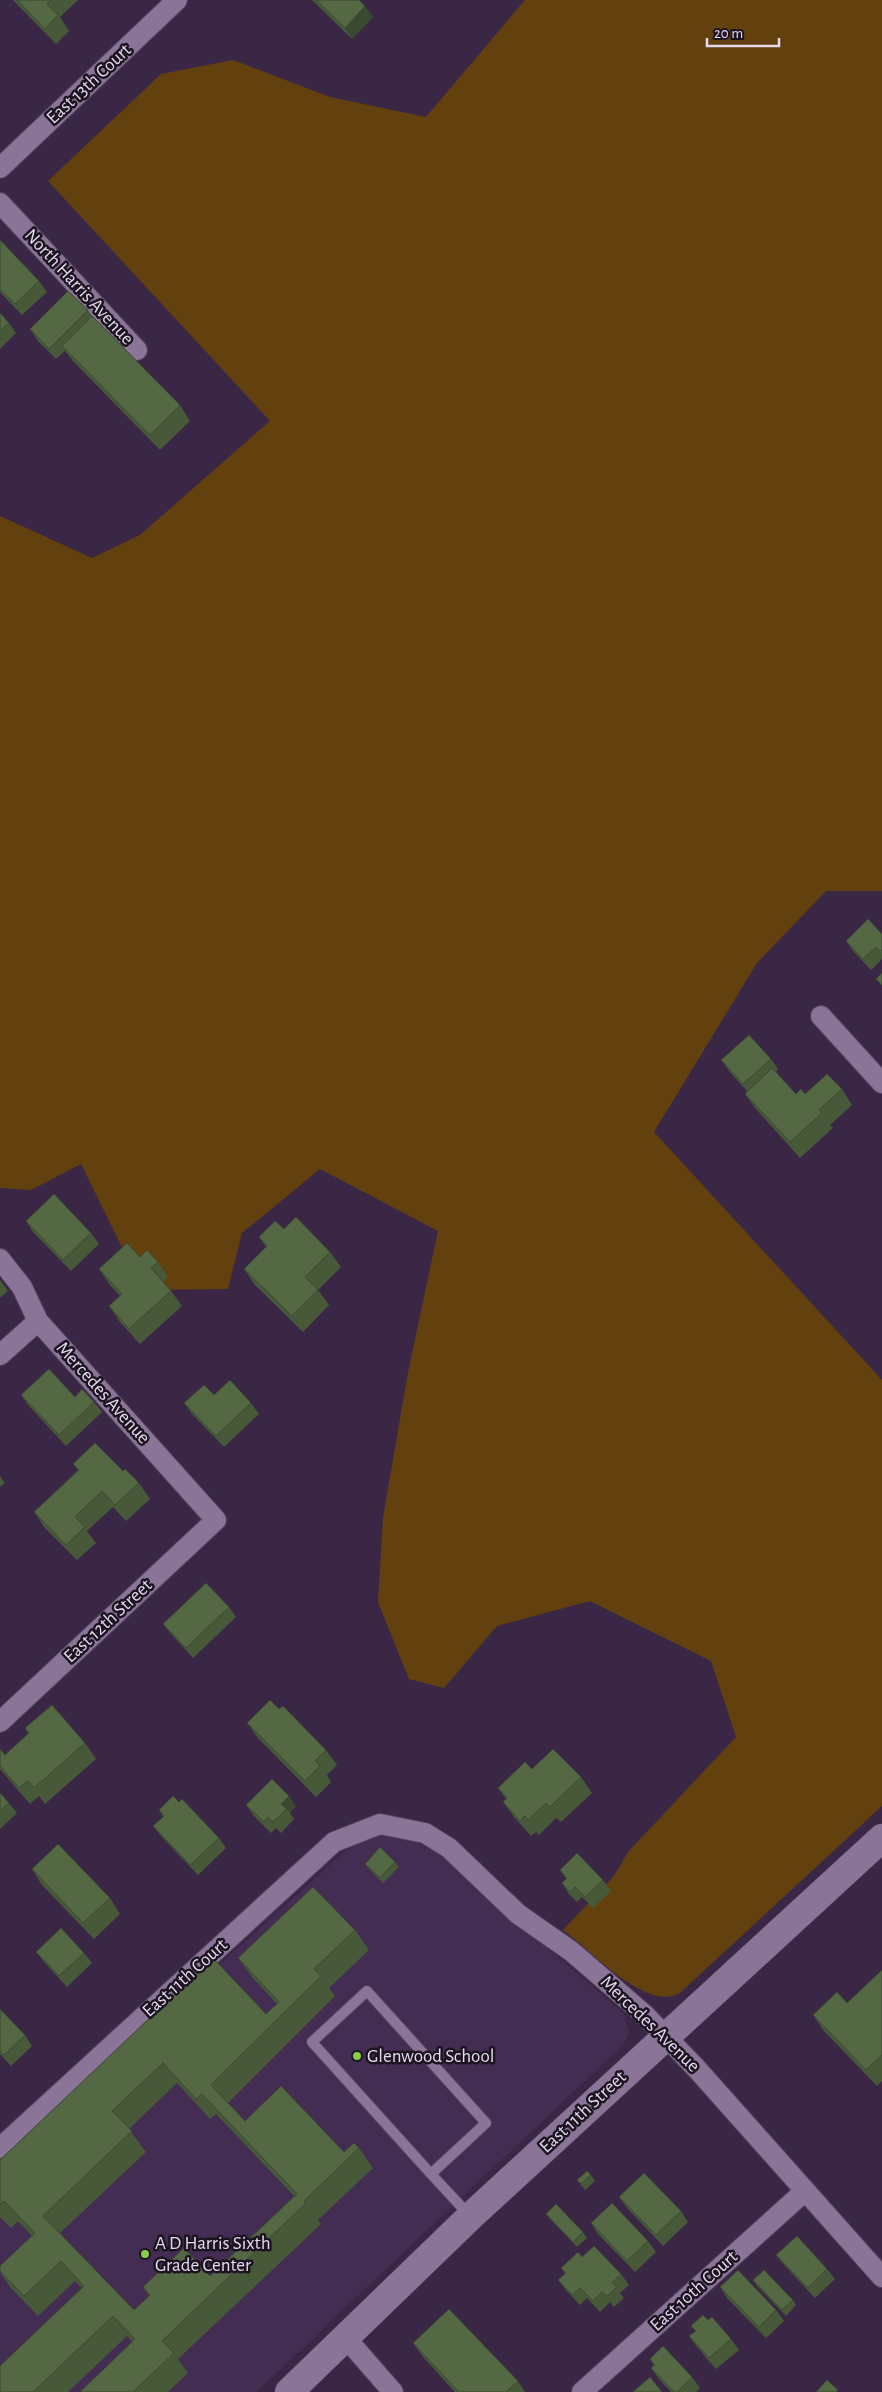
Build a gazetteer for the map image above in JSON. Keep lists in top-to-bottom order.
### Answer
{
  "streets": {
    "main road": ["East 11th Street"],
    "street": [
      "East 13th Court",
      "North Harris Avenue",
      "Mercedes Avenue",
      "East 12th Street",
      "East 11th Court",
      "East 10th Court"
    ]
  },
  "crossings": [
    ["Mercedes Avenue", "East 12th Street"],
    ["Mercedes Avenue", "East 11th Court"],
    ["Mercedes Avenue", "East 11th Street"],
    ["Mercedes Avenue", "East 10th Court"]
  ],
  "places": ["Glenwood School", "A D Harris Sixth Grade Center"],
  "scale_bar": "20 m"
}
